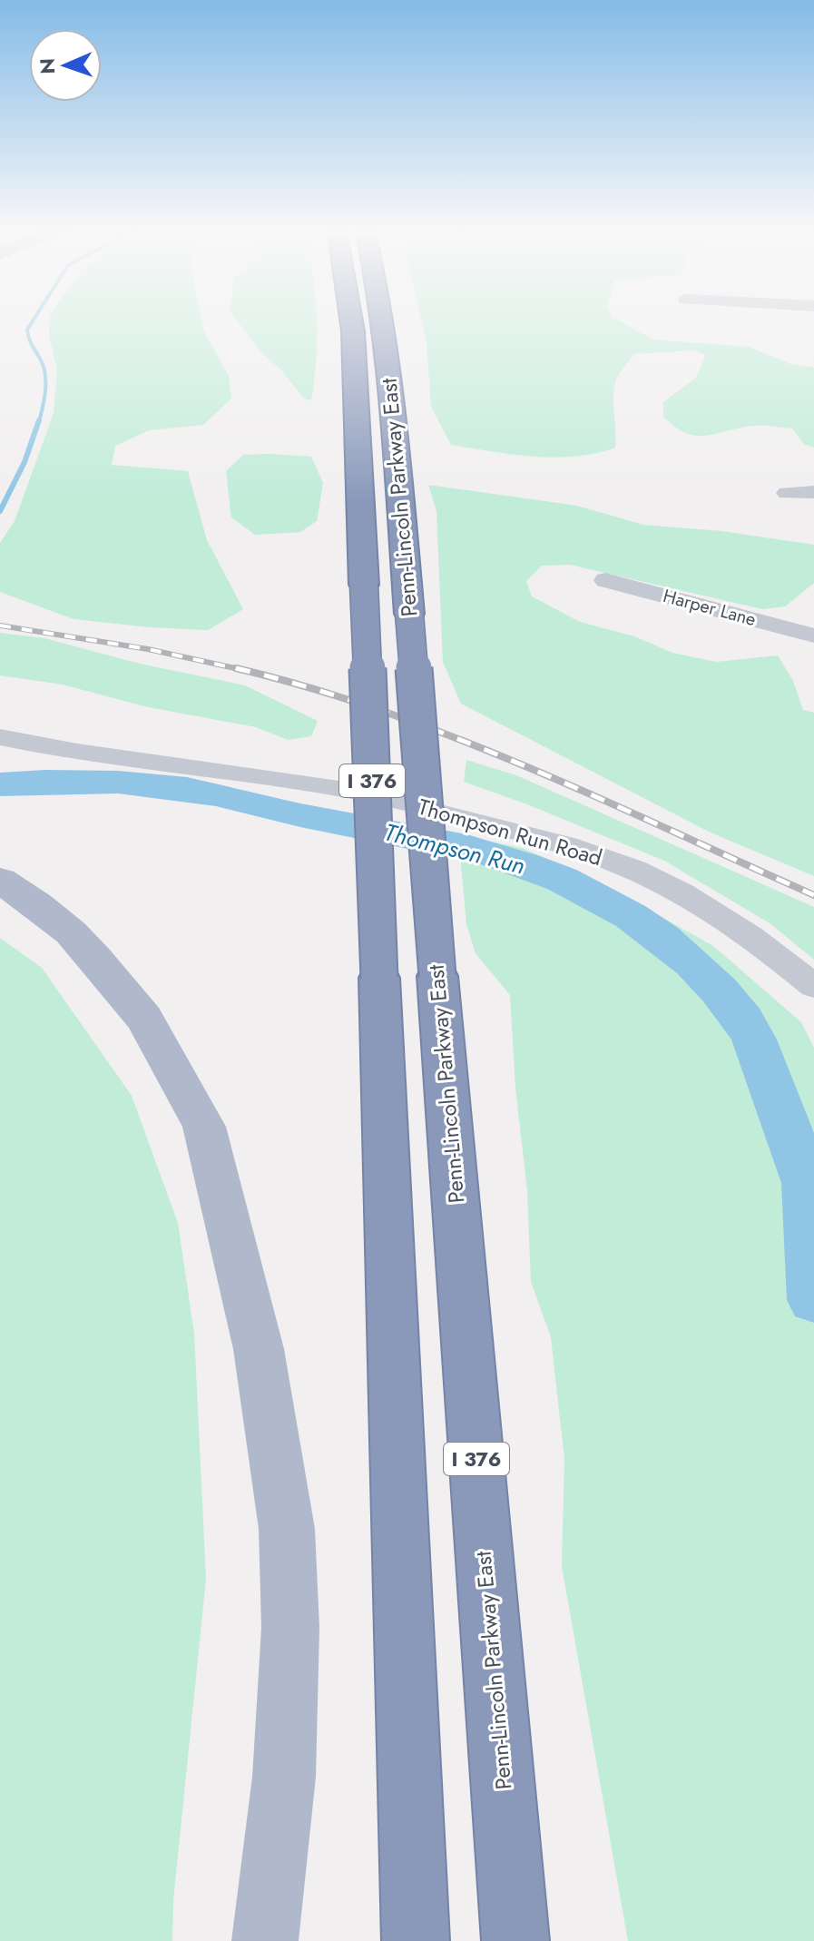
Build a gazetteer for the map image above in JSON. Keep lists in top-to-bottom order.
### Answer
{
  "streets": {
    "highway": ["Penn-Lincoln Parkway East", "I 376"],
    "street": ["Harper Lane", "Thompson Run Road"]
  },
  "water": ["Thompson Run"],
  "north": "left"
}
